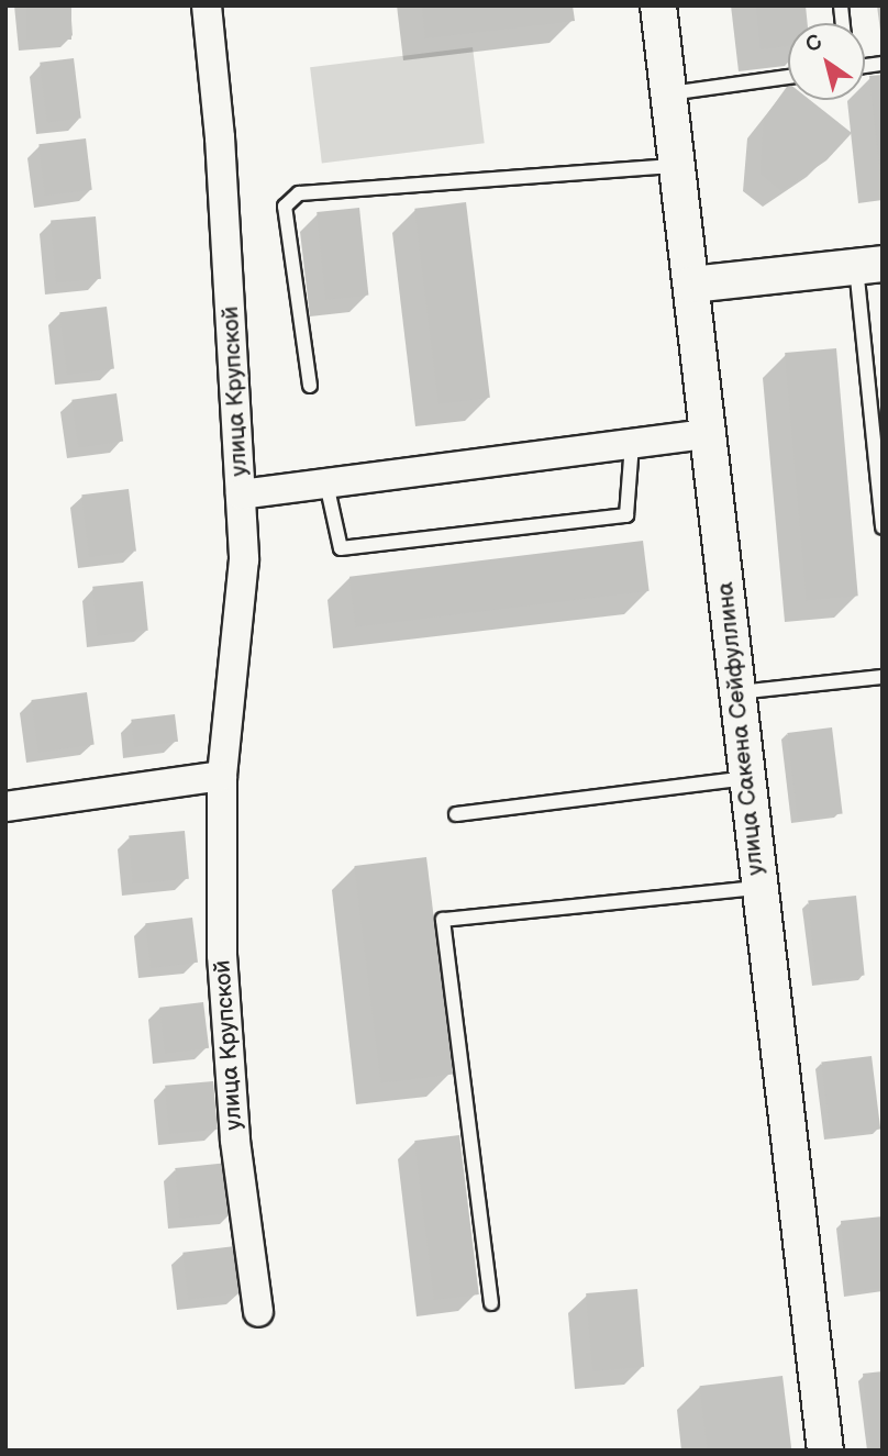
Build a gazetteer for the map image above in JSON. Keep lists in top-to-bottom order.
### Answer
{
  "streets": {
    "street": ["улица Крупской", "улица Сакена Сейфуллина"]
  },
  "north": "top left"
}
